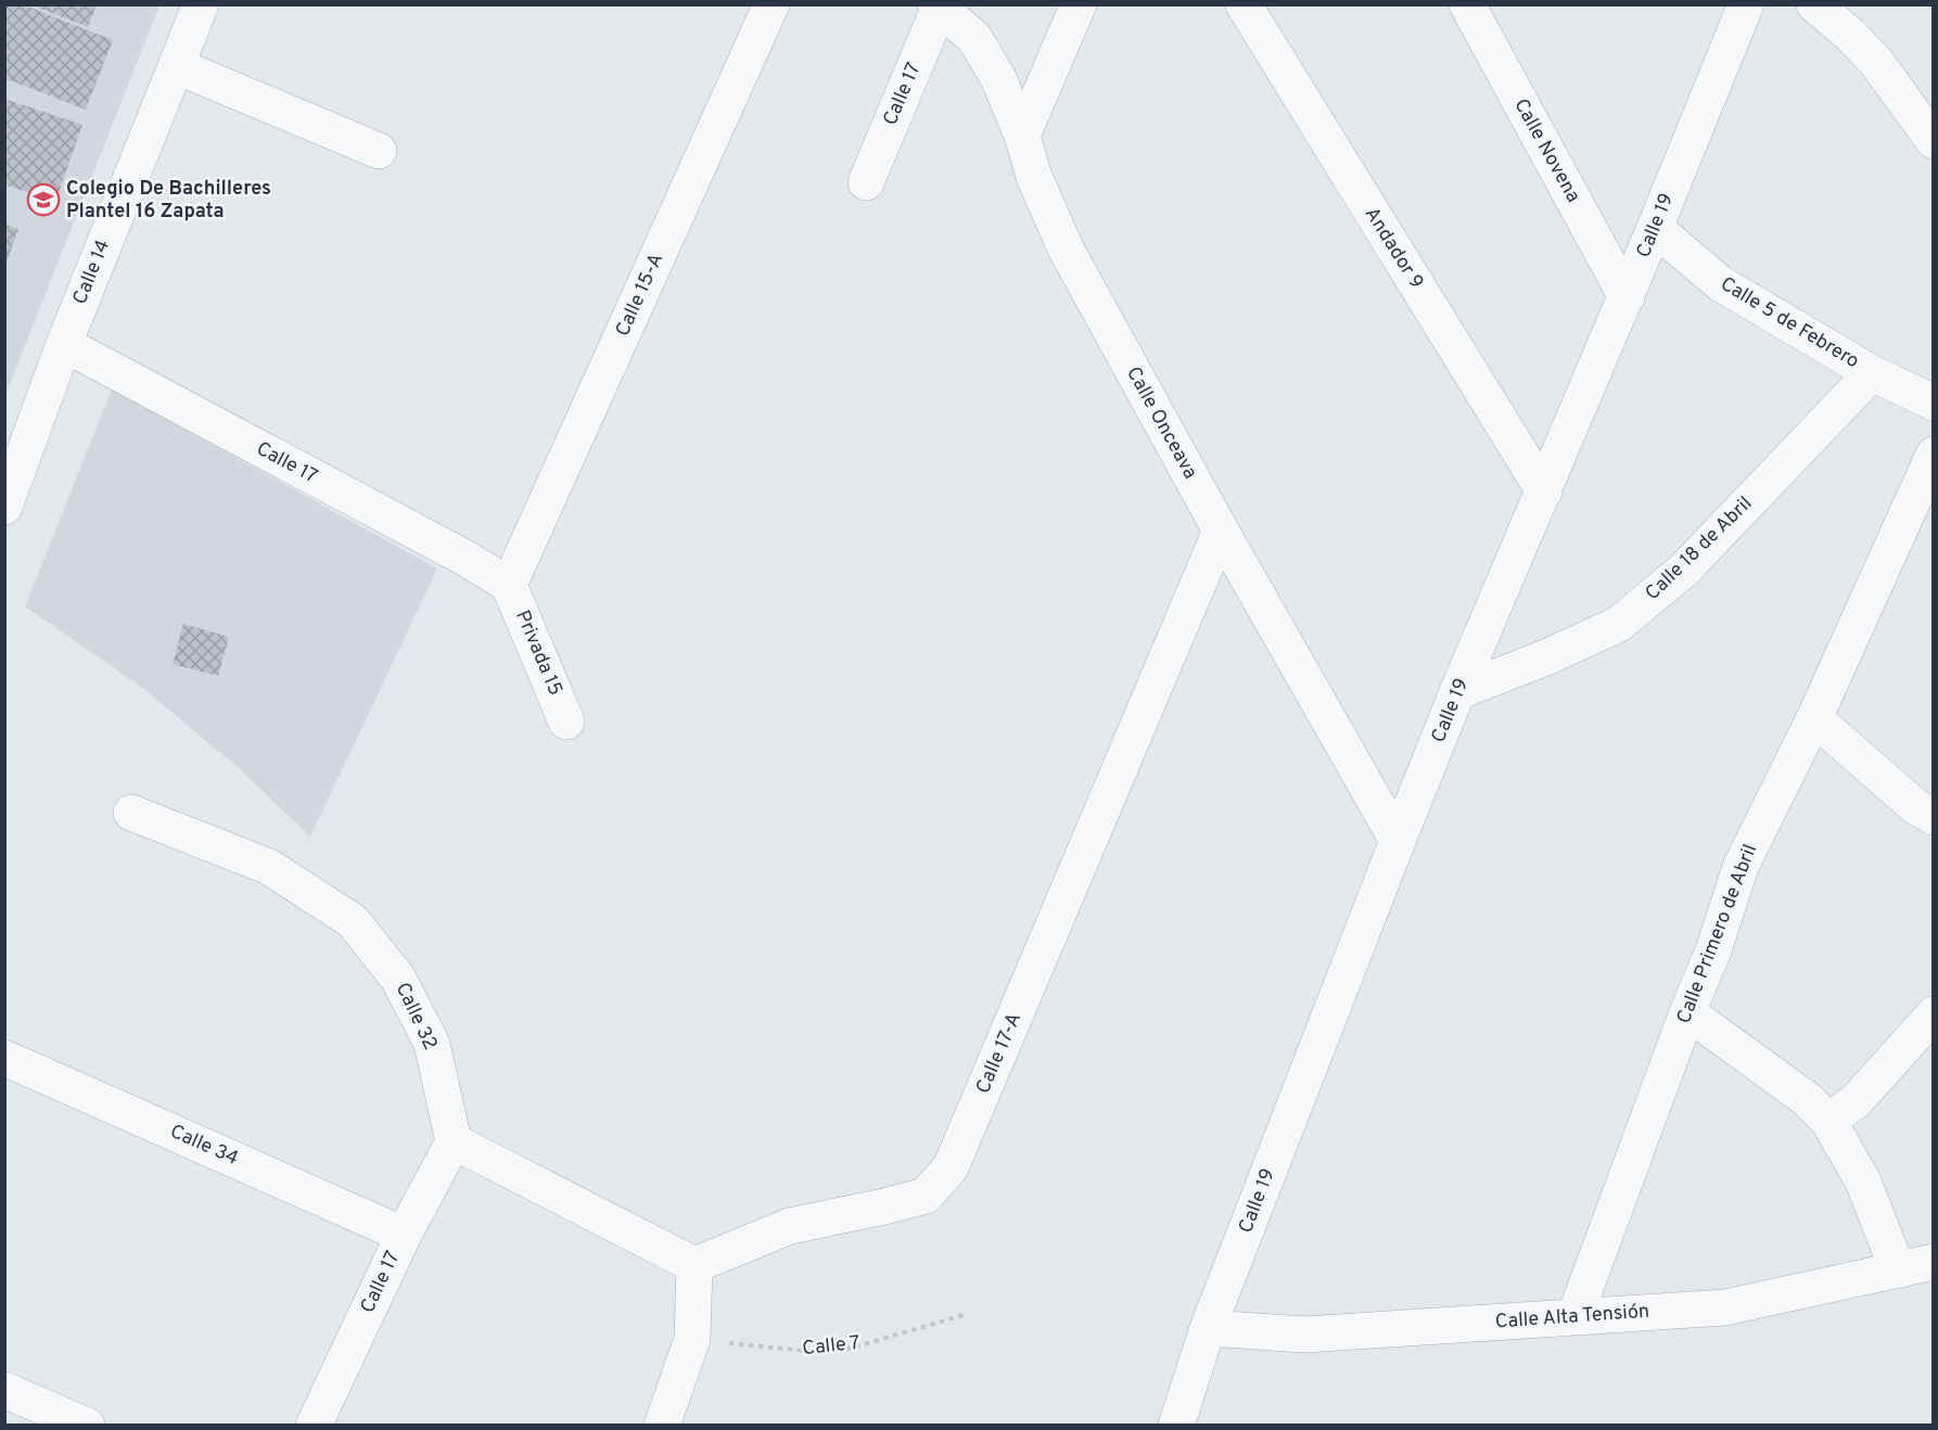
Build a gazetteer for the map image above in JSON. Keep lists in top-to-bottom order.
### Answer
{
  "streets": {
    "street": [
      "Calle 17",
      "Calle Novena",
      "Calle 19",
      "Andador 9",
      "Calle 14",
      "Calle 15-A",
      "Calle 5 de Febrero",
      "Calle Onceava",
      "Calle 18 de Abril",
      "Privada 15",
      "Calle Primero de Abril",
      "Calle 32",
      "Calle 17-A",
      "Calle 34",
      "Calle Alta Tensión"
    ],
    "path": ["Calle 7"]
  },
  "crossings": [
    ["Calle 17", "Calle 14"],
    ["Calle 17", "Calle 15-A"],
    ["Calle 17", "Calle Onceava"],
    ["Calle 17", "Privada 15"],
    ["Calle 17", "Calle 32"],
    ["Calle 17", "Calle 34"],
    ["Calle Novena", "Calle 19"],
    ["Calle 19", "Andador 9"],
    ["Calle 19", "Calle 5 de Febrero"],
    ["Calle 19", "Calle Onceava"],
    ["Calle 19", "Calle 18 de Abril"],
    ["Calle 19", "Calle Alta Tensión"],
    ["Calle 15-A", "Privada 15"],
    ["Calle 5 de Febrero", "Calle 18 de Abril"],
    ["Calle Onceava", "Calle 17-A"],
    ["Calle Primero de Abril", "Calle Alta Tensión"]
  ],
  "places": {
    "school or university": ["Colegio De Bachilleres Plantel 16 Zapata"]
  }
}
